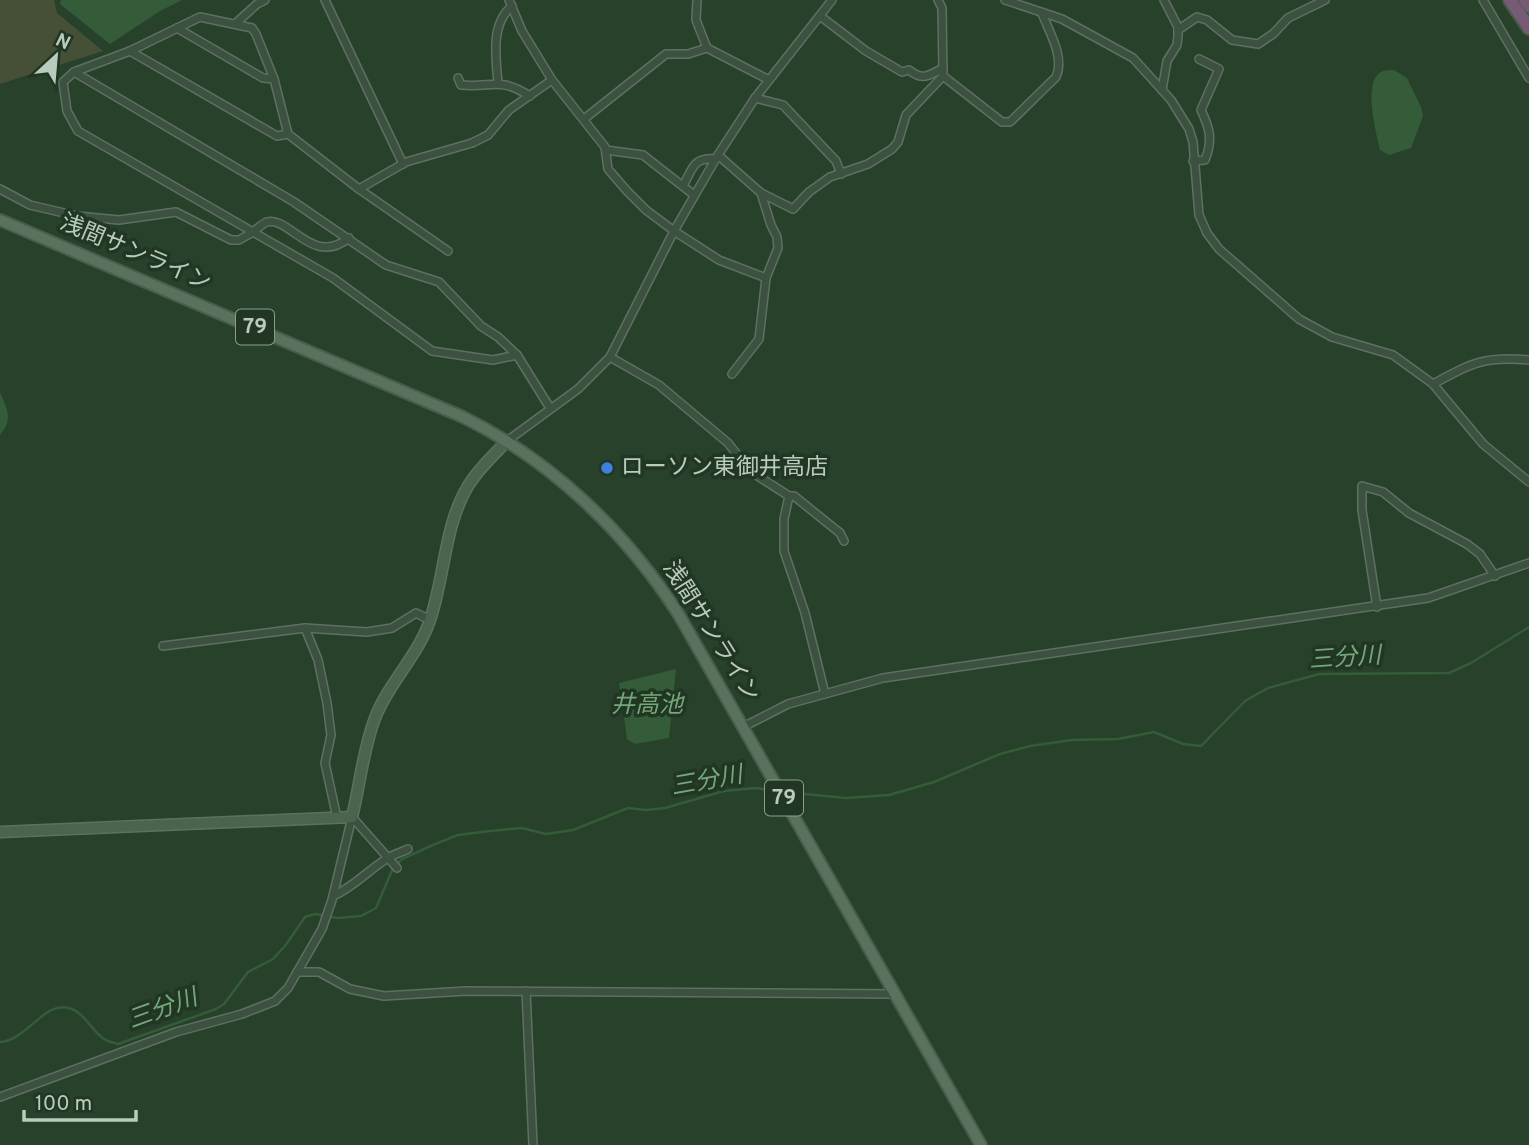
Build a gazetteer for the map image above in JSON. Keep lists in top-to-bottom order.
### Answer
{
  "streets": {
    "main road": ["浅間サンライン", "79"]
  },
  "water": ["三分川", "井高池"],
  "places": ["ローソン東御井高店"],
  "scale_bar": "100 m",
  "north": "top right"
}
